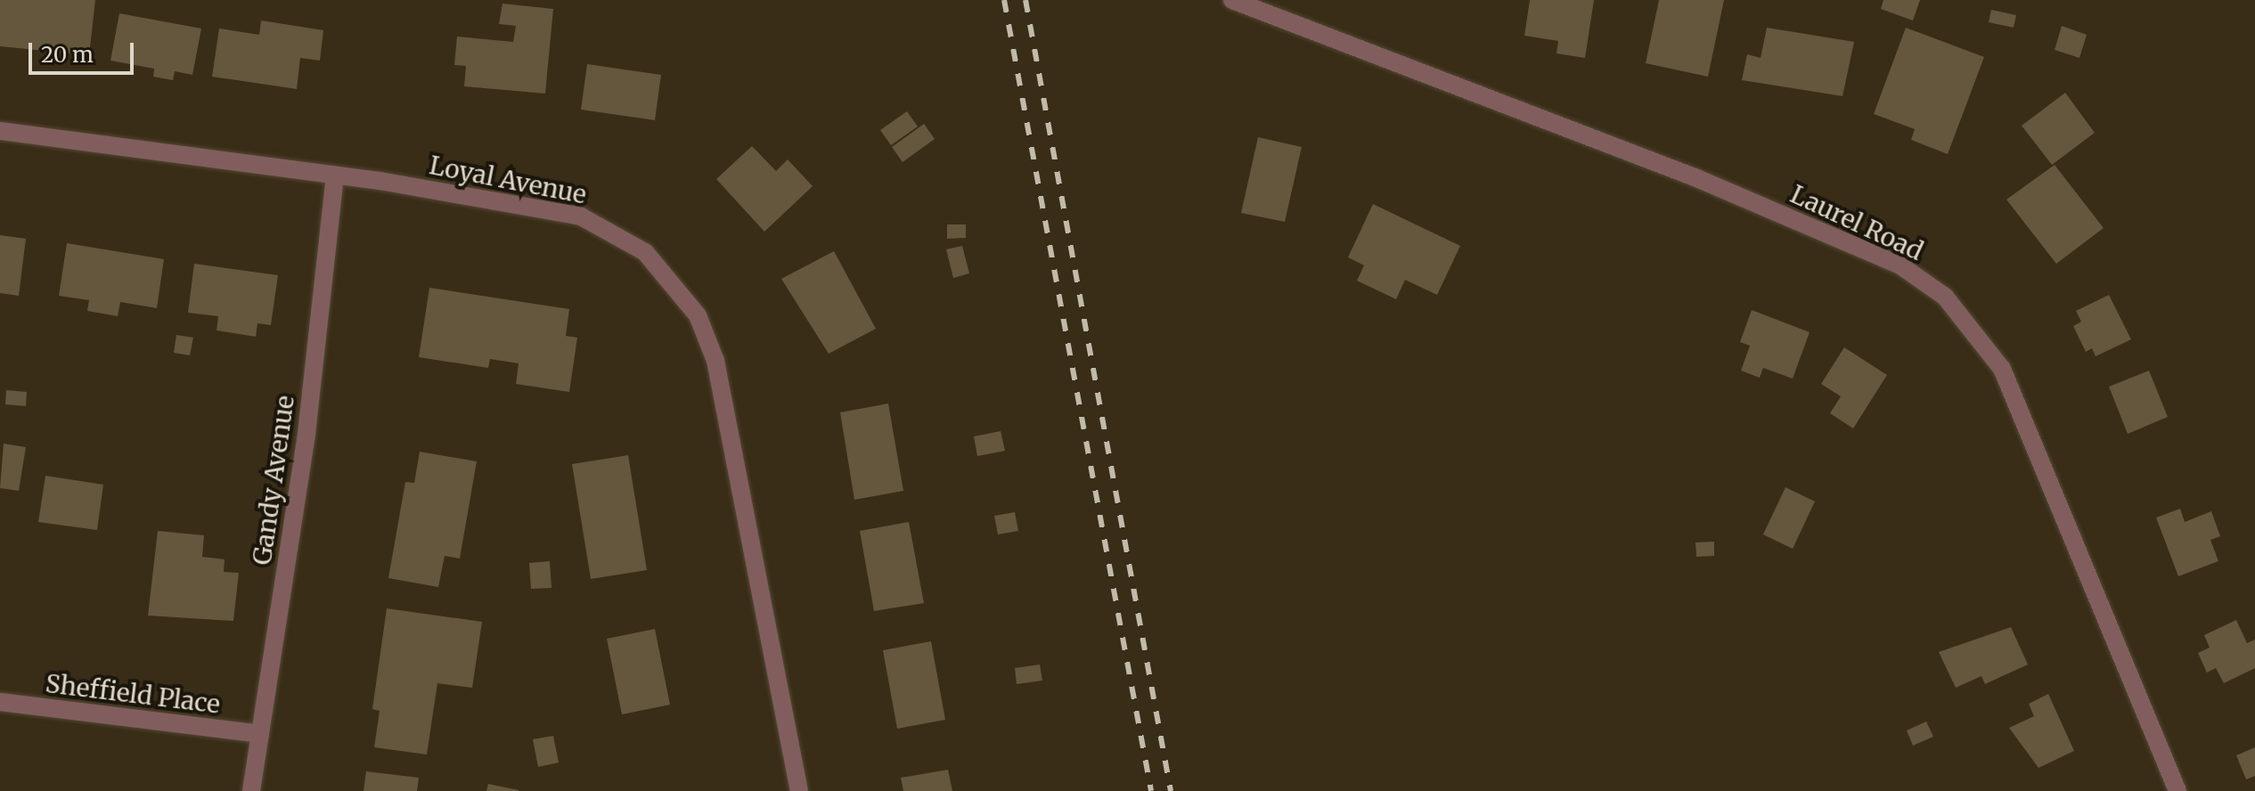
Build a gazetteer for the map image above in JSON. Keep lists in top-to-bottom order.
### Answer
{
  "streets": {
    "street": [
      "Loyal Avenue",
      "Laurel Road",
      "Gandy Avenue",
      "Sheffield Place"
    ]
  },
  "crossings": [
    ["Loyal Avenue", "Gandy Avenue"],
    ["Gandy Avenue", "Sheffield Place"]
  ],
  "scale_bar": "20 m"
}
